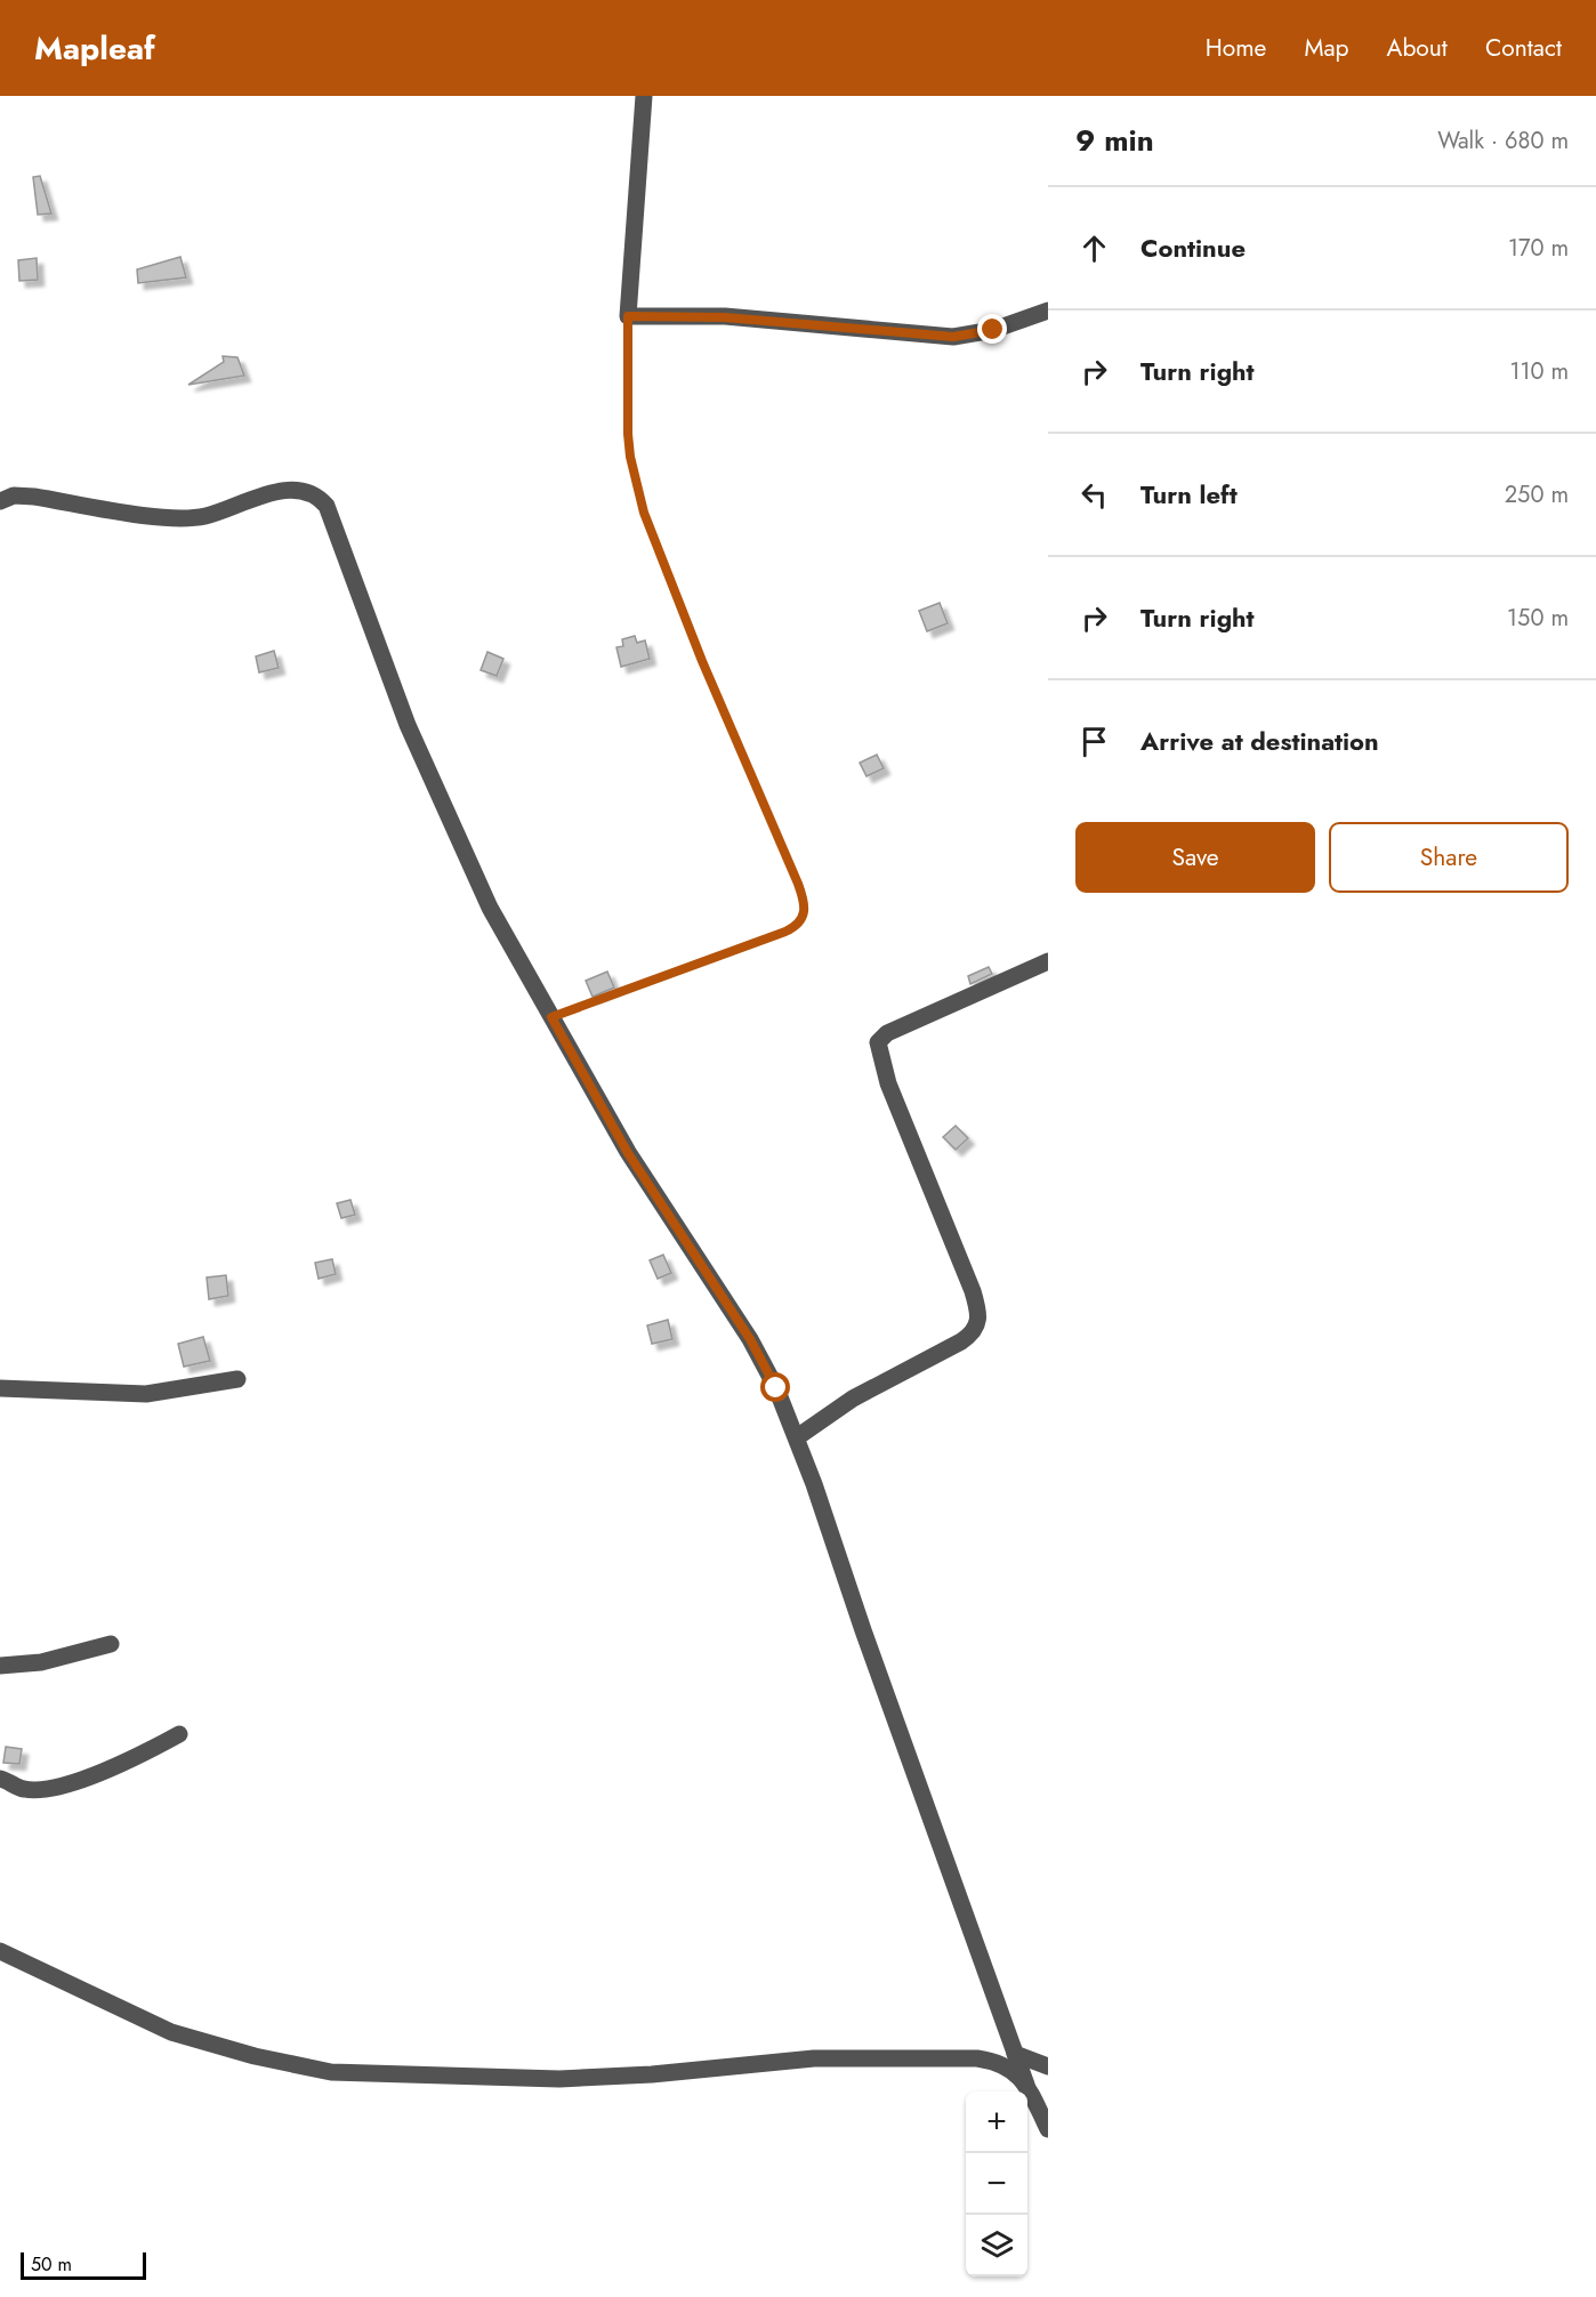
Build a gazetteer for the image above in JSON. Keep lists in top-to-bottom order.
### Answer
{
  "scale_bar": "50 m",
  "page": {
    "header": "Mapleaf",
    "nav": [
      "Home",
      "Map",
      "About",
      "Contact"
    ],
    "heading": ["9 min", "Walk · 680 m"],
    "list": [
      ["Continue", "170 m"],
      ["Turn right", "110 m"],
      ["Turn left", "250 m"],
      ["Turn right", "150 m"],
      "Arrive at destination"
    ],
    "buttons": ["Save", "Share"],
    "map_buttons": ["+", "−"],
    "scale": "50 m"
  }
}
